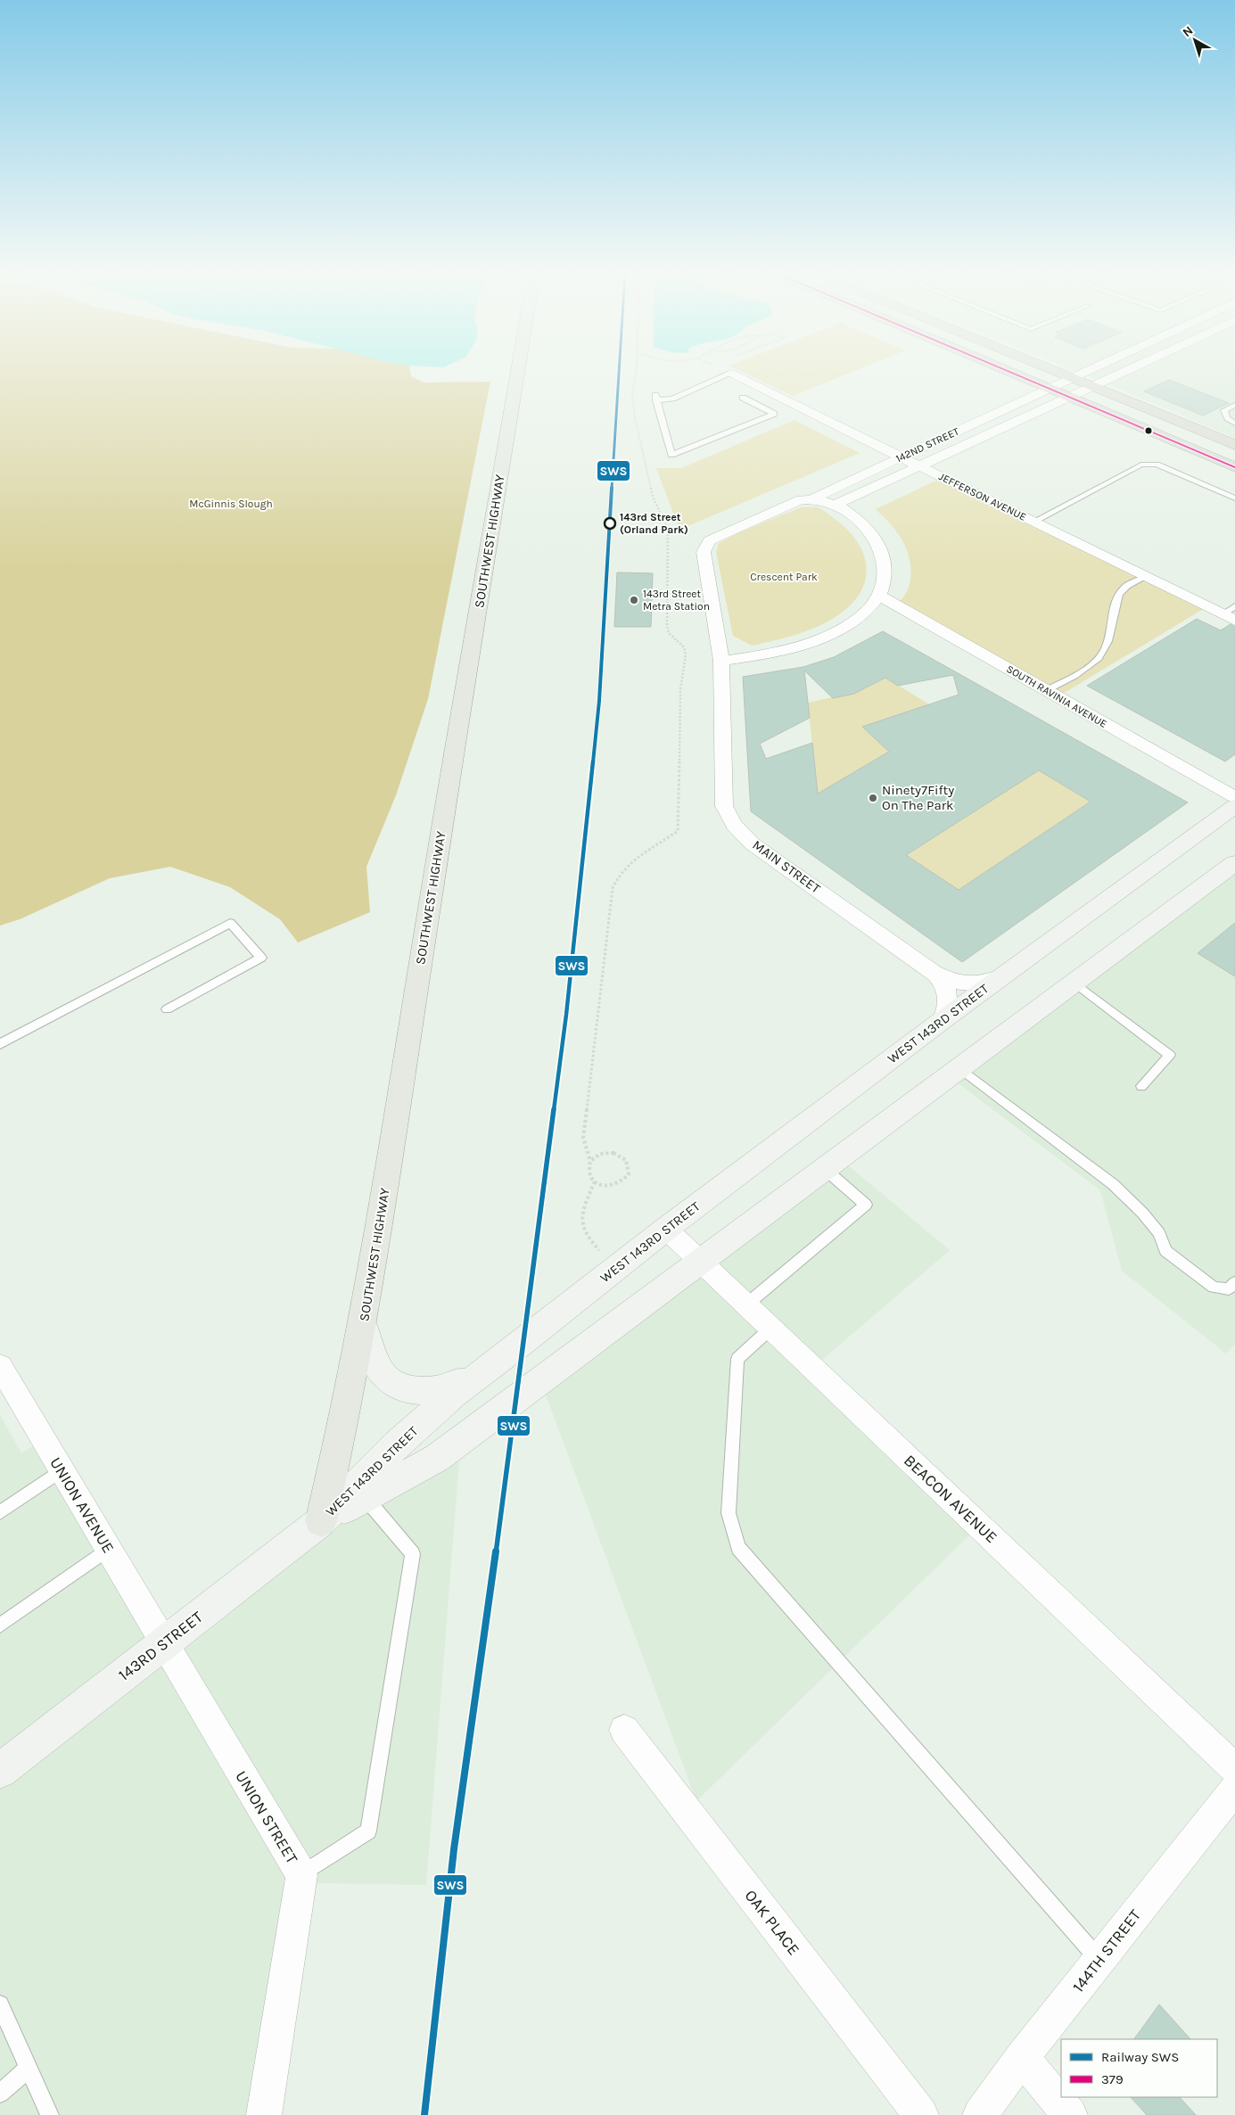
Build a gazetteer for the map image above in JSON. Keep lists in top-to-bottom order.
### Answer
{
  "streets": {
    "main road": ["SOUTHWEST HIGHWAY", "WEST 143RD STREET", "143RD STREET"],
    "street": [
      "142ND STREET",
      "JEFFERSON AVENUE",
      "SOUTH RAVINIA AVENUE",
      "MAIN STREET",
      "BEACON AVENUE",
      "UNION AVENUE",
      "UNION STREET",
      "OAK PLACE",
      "144TH STREET"
    ]
  },
  "crossings": [
    ["142ND STREET", "JEFFERSON AVENUE"],
    ["142ND STREET", "MAIN STREET"],
    ["SOUTHWEST HIGHWAY", "WEST 143RD STREET"],
    ["SOUTHWEST HIGHWAY", "143RD STREET"],
    ["MAIN STREET", "WEST 143RD STREET"],
    ["WEST 143RD STREET", "BEACON AVENUE"],
    ["WEST 143RD STREET", "143RD STREET"],
    ["UNION AVENUE", "143RD STREET"],
    ["UNION AVENUE", "UNION STREET"],
    ["143RD STREET", "UNION STREET"]
  ],
  "parks": ["McGinnis Slough", "Crescent Park"],
  "places": ["143rd Street (Orland Park)", "143rd Street Metra Station", "Ninety7Fifty On The Park"],
  "lines": ["rail line SWS", "transit line 379"],
  "legend": ["Railway SWS", "379"],
  "north": "top left"
}
